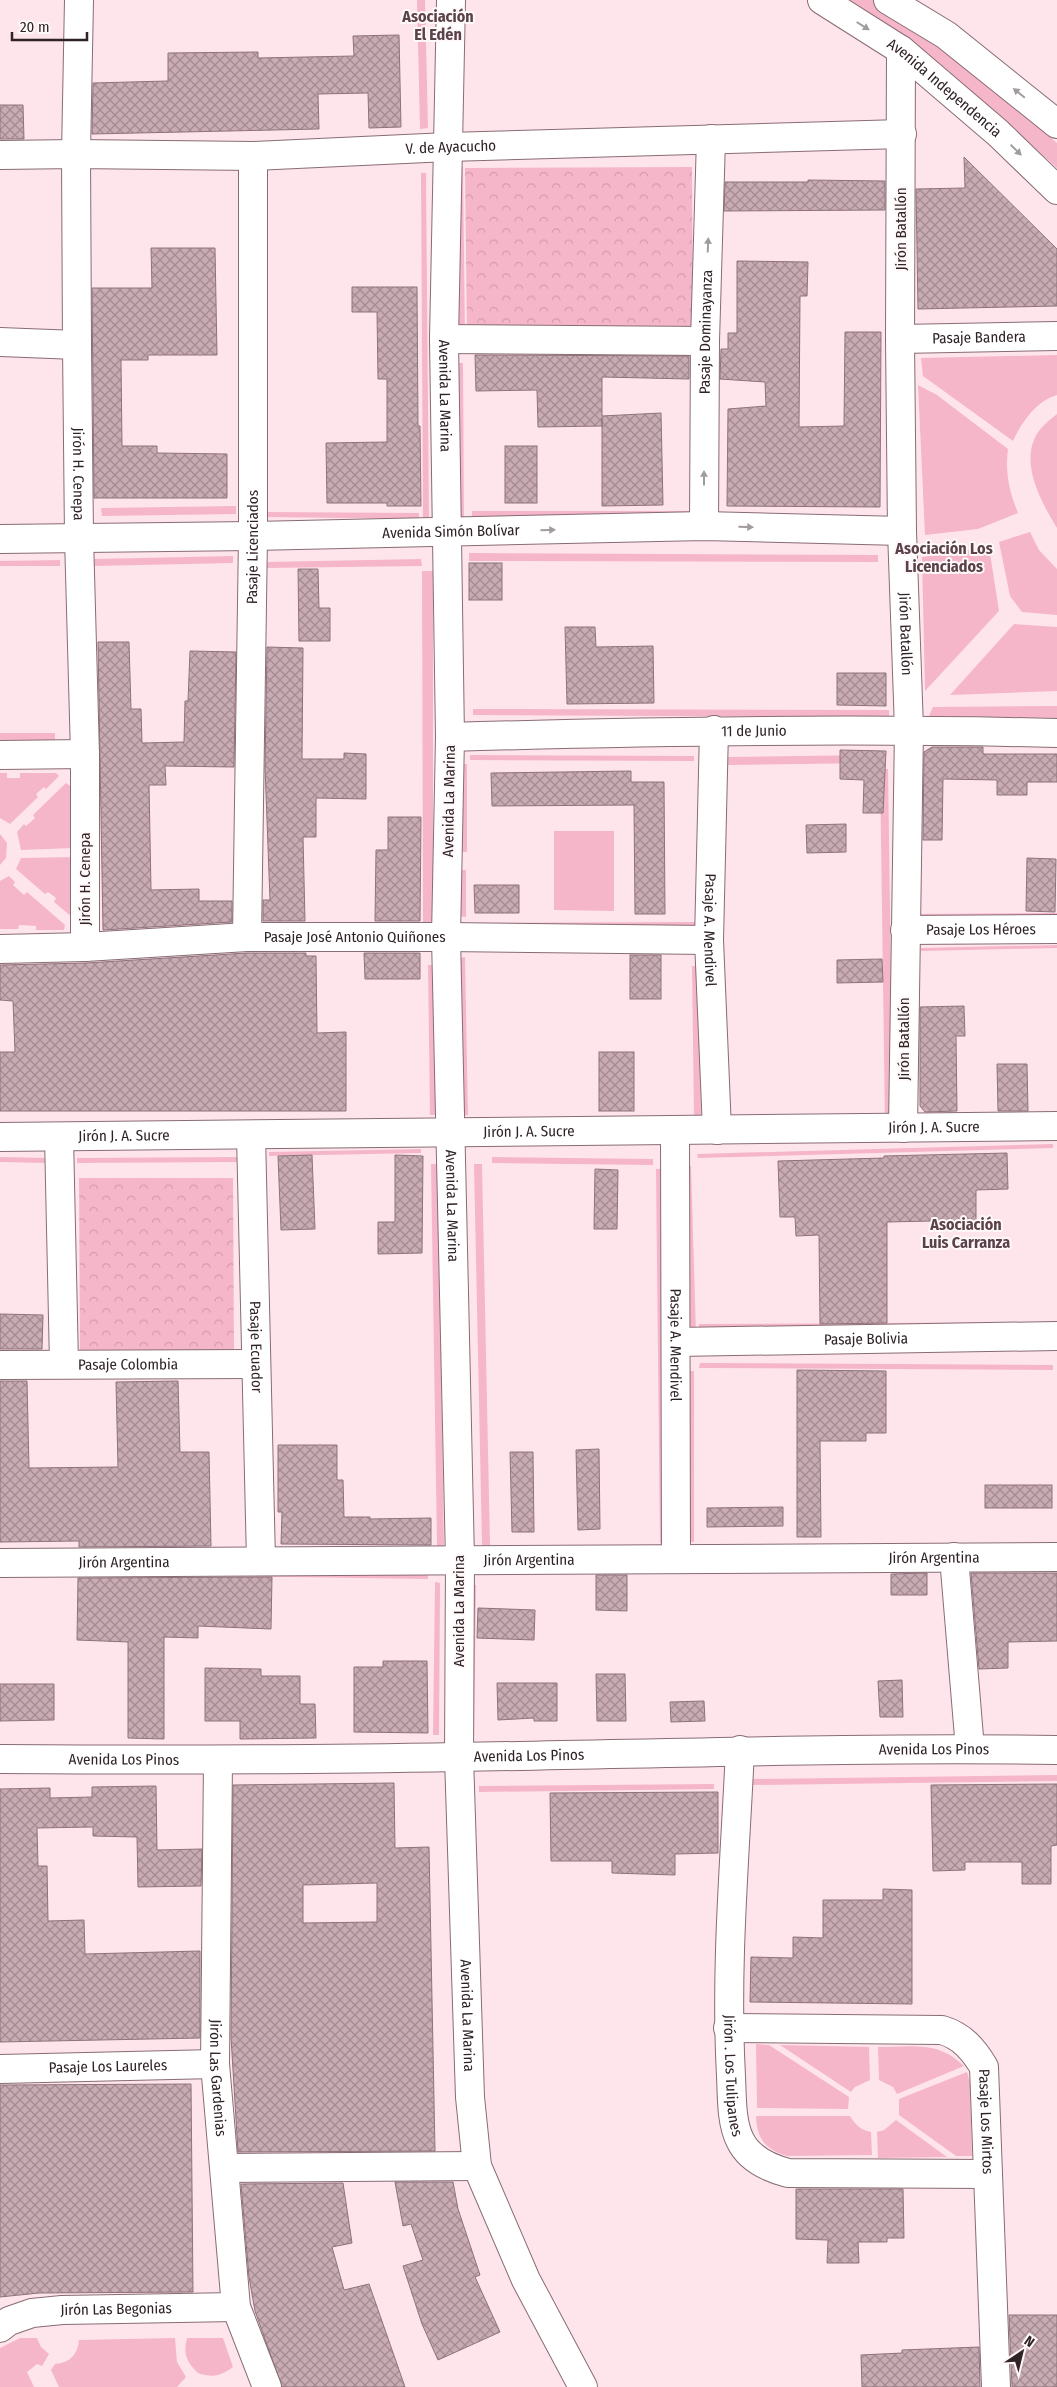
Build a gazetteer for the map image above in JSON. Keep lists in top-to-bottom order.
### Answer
{
  "streets": {
    "street": [
      "Avenida Independencia",
      "V. de Ayacucho",
      "Jirón Batallón",
      "Pasaje Dominayanza",
      "Pasaje Bandera",
      "Avenida La Marina",
      "Jirón H. Cenepa",
      "Avenida Simón Bolívar",
      "Pasaje Licenciados",
      "11 de Junio",
      "Pasaje A. Mendivel",
      "Pasaje Los Héroes",
      "Pasaje José Antonio Quiñones",
      "Jirón J. A. Sucre",
      "Pasaje Bolivia",
      "Pasaje Ecuador",
      "Pasaje Colombia",
      "Jirón Argentina",
      "Avenida Los Pinos",
      "Pasaje Los Laureles",
      "Jirón . Los Tulipanes",
      "Jirón Las Gardenias",
      "Pasaje Los Mirtos",
      "Jirón Las Begonias"
    ]
  },
  "crossings": [
    ["Avenida Independencia", "Jirón Batallón"],
    ["V. de Ayacucho", "Jirón Batallón"],
    ["V. de Ayacucho", "Pasaje Dominayanza"],
    ["V. de Ayacucho", "Avenida La Marina"],
    ["V. de Ayacucho", "Jirón H. Cenepa"],
    ["V. de Ayacucho", "Pasaje Licenciados"],
    ["Jirón Batallón", "Pasaje Bandera"],
    ["Jirón Batallón", "Avenida Simón Bolívar"],
    ["Jirón Batallón", "11 de Junio"],
    ["Jirón Batallón", "Pasaje Los Héroes"],
    ["Jirón Batallón", "Jirón J. A. Sucre"],
    ["Pasaje Dominayanza", "Avenida Simón Bolívar"],
    ["Avenida La Marina", "Avenida Simón Bolívar"],
    ["Avenida La Marina", "11 de Junio"],
    ["Avenida La Marina", "Pasaje José Antonio Quiñones"],
    ["Avenida La Marina", "Jirón J. A. Sucre"],
    ["Avenida La Marina", "Jirón Argentina"],
    ["Avenida La Marina", "Avenida Los Pinos"],
    ["Jirón H. Cenepa", "Avenida Simón Bolívar"],
    ["Jirón H. Cenepa", "Pasaje José Antonio Quiñones"],
    ["Avenida Simón Bolívar", "Pasaje Licenciados"],
    ["Pasaje Licenciados", "Pasaje José Antonio Quiñones"],
    ["11 de Junio", "Pasaje A. Mendivel"],
    ["Pasaje A. Mendivel", "Pasaje José Antonio Quiñones"],
    ["Pasaje A. Mendivel", "Jirón J. A. Sucre"],
    ["Pasaje A. Mendivel", "Pasaje Bolivia"],
    ["Pasaje A. Mendivel", "Jirón Argentina"],
    ["Jirón J. A. Sucre", "Pasaje Ecuador"],
    ["Pasaje Ecuador", "Pasaje Colombia"],
    ["Pasaje Ecuador", "Jirón Argentina"],
    ["Avenida Los Pinos", "Jirón . Los Tulipanes"],
    ["Avenida Los Pinos", "Jirón Las Gardenias"],
    ["Pasaje Los Laureles", "Jirón Las Gardenias"],
    ["Jirón . Los Tulipanes", "Pasaje Los Mirtos"],
    ["Jirón Las Gardenias", "Jirón Las Begonias"]
  ],
  "one_way": ["Pasaje Dominayanza"],
  "districts": ["Asociación El Edén", "Asociación Los Licenciados", "Asociación Luis Carranza"],
  "scale_bar": "20 m",
  "north": "top right"
}
